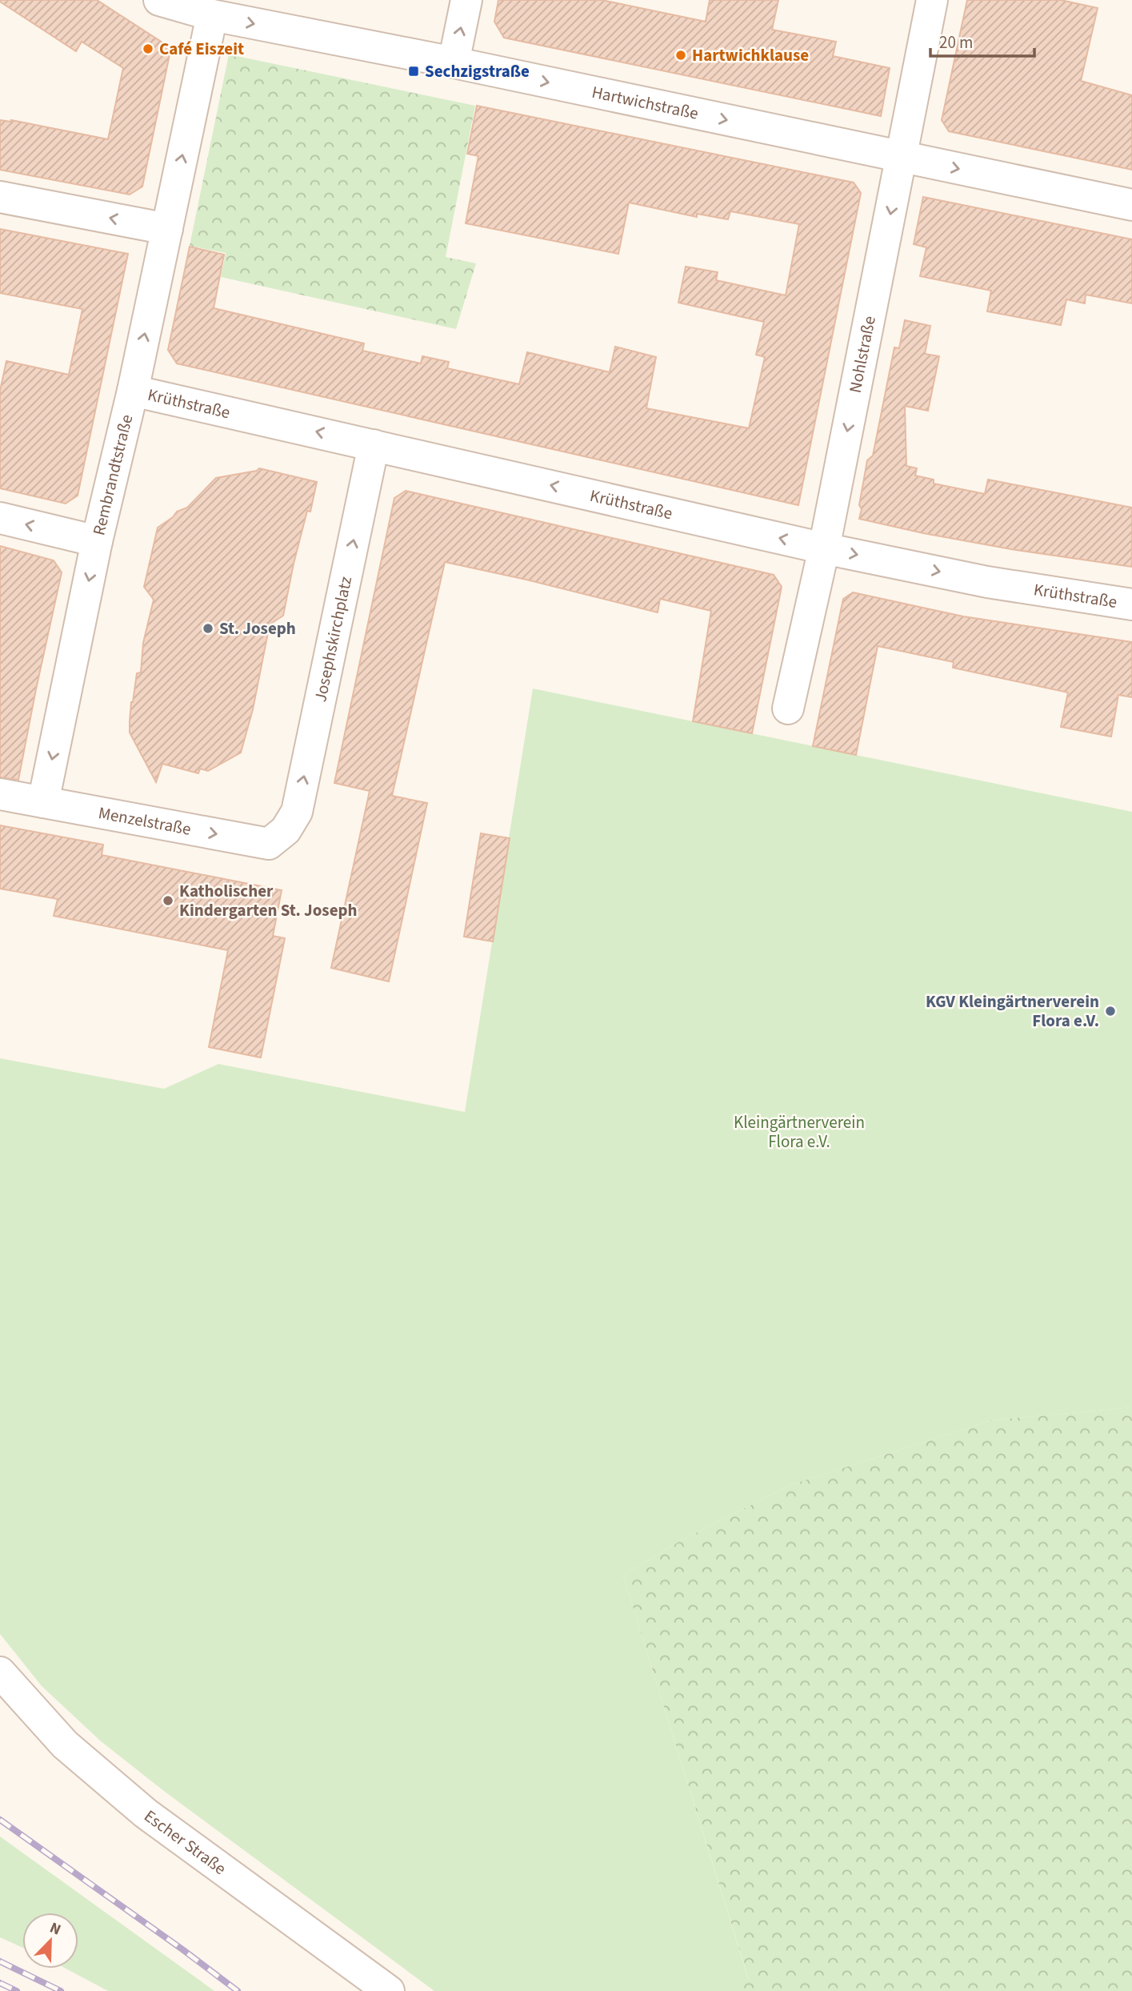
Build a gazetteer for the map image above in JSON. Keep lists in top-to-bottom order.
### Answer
{
  "streets": {
    "street": [
      "Hartwichstraße",
      "Nohlstraße",
      "Krüthstraße",
      "Rembrandtstraße",
      "Josephskirchplatz",
      "Menzelstraße",
      "Escher Straße"
    ]
  },
  "crossings": [
    ["Hartwichstraße", "Nohlstraße"],
    ["Hartwichstraße", "Rembrandtstraße"],
    ["Nohlstraße", "Krüthstraße"],
    ["Krüthstraße", "Rembrandtstraße"],
    ["Krüthstraße", "Josephskirchplatz"],
    ["Rembrandtstraße", "Menzelstraße"],
    ["Josephskirchplatz", "Menzelstraße"]
  ],
  "one_way": [
    "Hartwichstraße",
    "Nohlstraße",
    "Josephskirchplatz",
    "Menzelstraße"
  ],
  "parks": ["Kleingärtnerverein Flora e.V."],
  "places": {
    "other": [
      "Café Eiszeit",
      "Hartwichklause",
      "St. Joseph",
      "Katholischer Kindergarten St. Joseph",
      "KGV Kleingärtnerverein Flora e.V."
    ],
    "transit": ["Sechzigstraße"]
  },
  "scale_bar": "20 m",
  "north": "top right"
}
